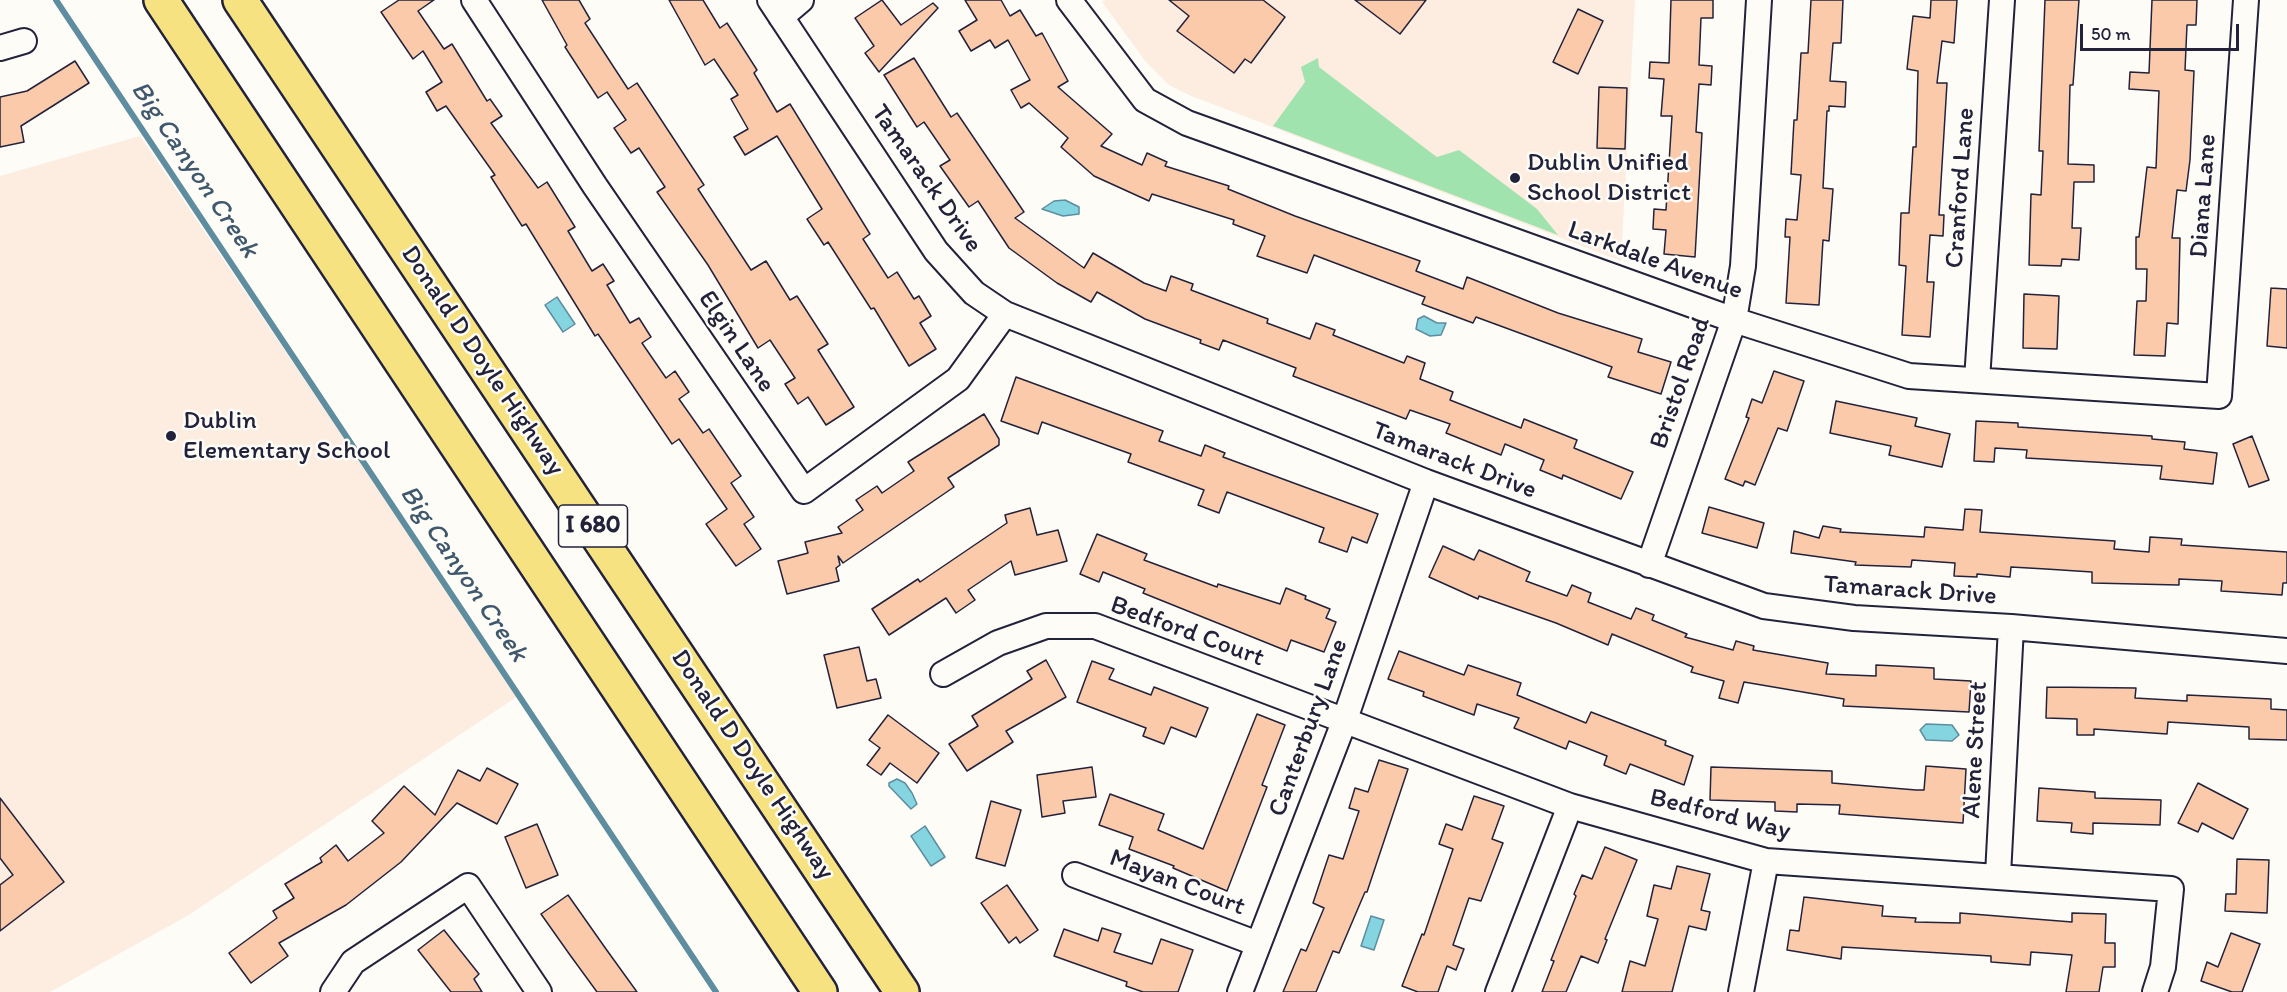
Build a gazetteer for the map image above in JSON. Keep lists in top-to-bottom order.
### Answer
{
  "streets": {
    "highway": ["Donald D Doyle Highway", "I 680"],
    "street": [
      "Tamarack Drive",
      "Cranford Lane",
      "Diana Lane",
      "Larkdale Avenue",
      "Elgin Lane",
      "Bristol Road",
      "Bedford Court",
      "Canterbury Lane",
      "Alene Street",
      "Bedford Way",
      "Mayan Court"
    ]
  },
  "crossings": [
    ["Tamarack Drive", "Elgin Lane"],
    ["Tamarack Drive", "Bristol Road"],
    ["Tamarack Drive", "Canterbury Lane"],
    ["Tamarack Drive", "Alene Street"],
    ["Cranford Lane", "Larkdale Avenue"],
    ["Diana Lane", "Larkdale Avenue"],
    ["Larkdale Avenue", "Bristol Road"],
    ["Bedford Court", "Canterbury Lane"],
    ["Bedford Court", "Bedford Way"],
    ["Canterbury Lane", "Bedford Way"],
    ["Canterbury Lane", "Mayan Court"],
    ["Alene Street", "Bedford Way"]
  ],
  "water": ["Big Canyon Creek"],
  "places": ["Dublin Unified School District", "Dublin Elementary School"],
  "scale_bar": "50 m"
}
